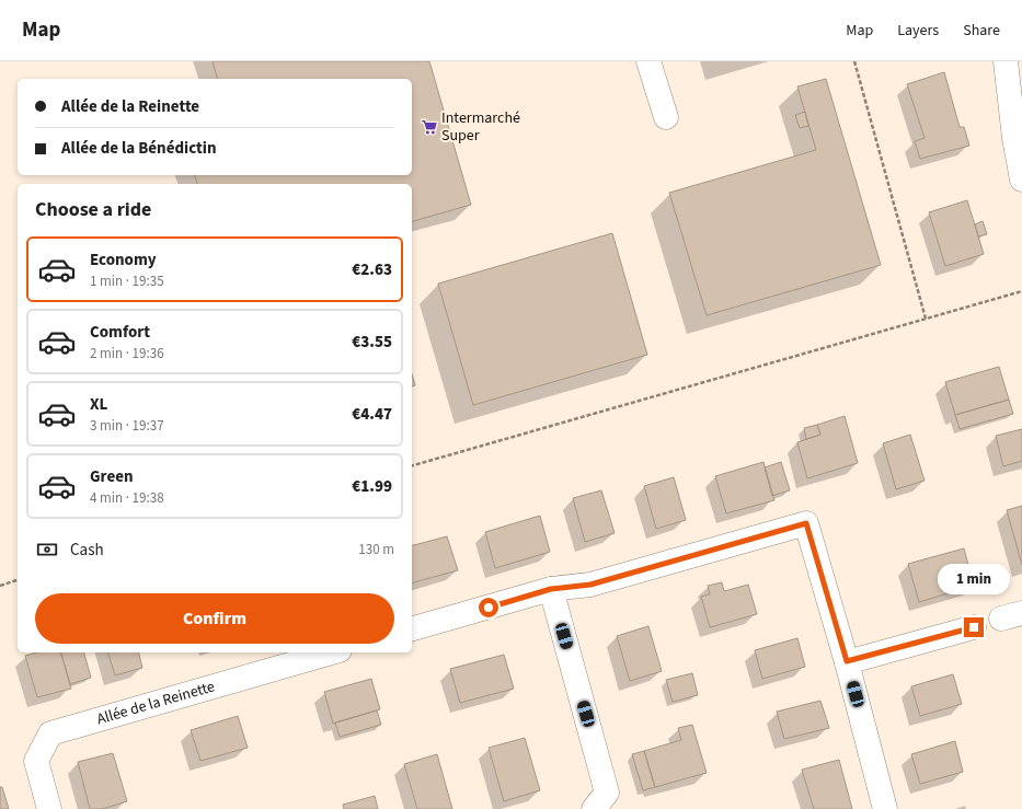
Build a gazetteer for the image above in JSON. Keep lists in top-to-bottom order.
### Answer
{
  "streets": {
    "street": ["Allée de la Reinette"]
  },
  "places": {
    "supermarket": ["Intermarché Super"]
  },
  "page": {
    "header": "Map",
    "nav": ["Map", "Layers", "Share"],
    "banner": ["Allée de la Reinette", "Allée de la Bénédictin"],
    "heading": "Choose a ride",
    "list": [
      {
        "name": "Economy",
        "note": "1 min · 19:35",
        "value": "€2.63"
      },
      {
        "name": "Comfort",
        "note": "2 min · 19:36",
        "value": "€3.55"
      },
      {
        "name": "XL",
        "note": "3 min · 19:37",
        "value": "€4.47"
      },
      {
        "name": "Green",
        "note": "4 min · 19:38",
        "value": "€1.99"
      }
    ],
    "pay": ["Cash", "130 m"],
    "bubble": "1 min",
    "buttons": "Confirm"
  }
}
